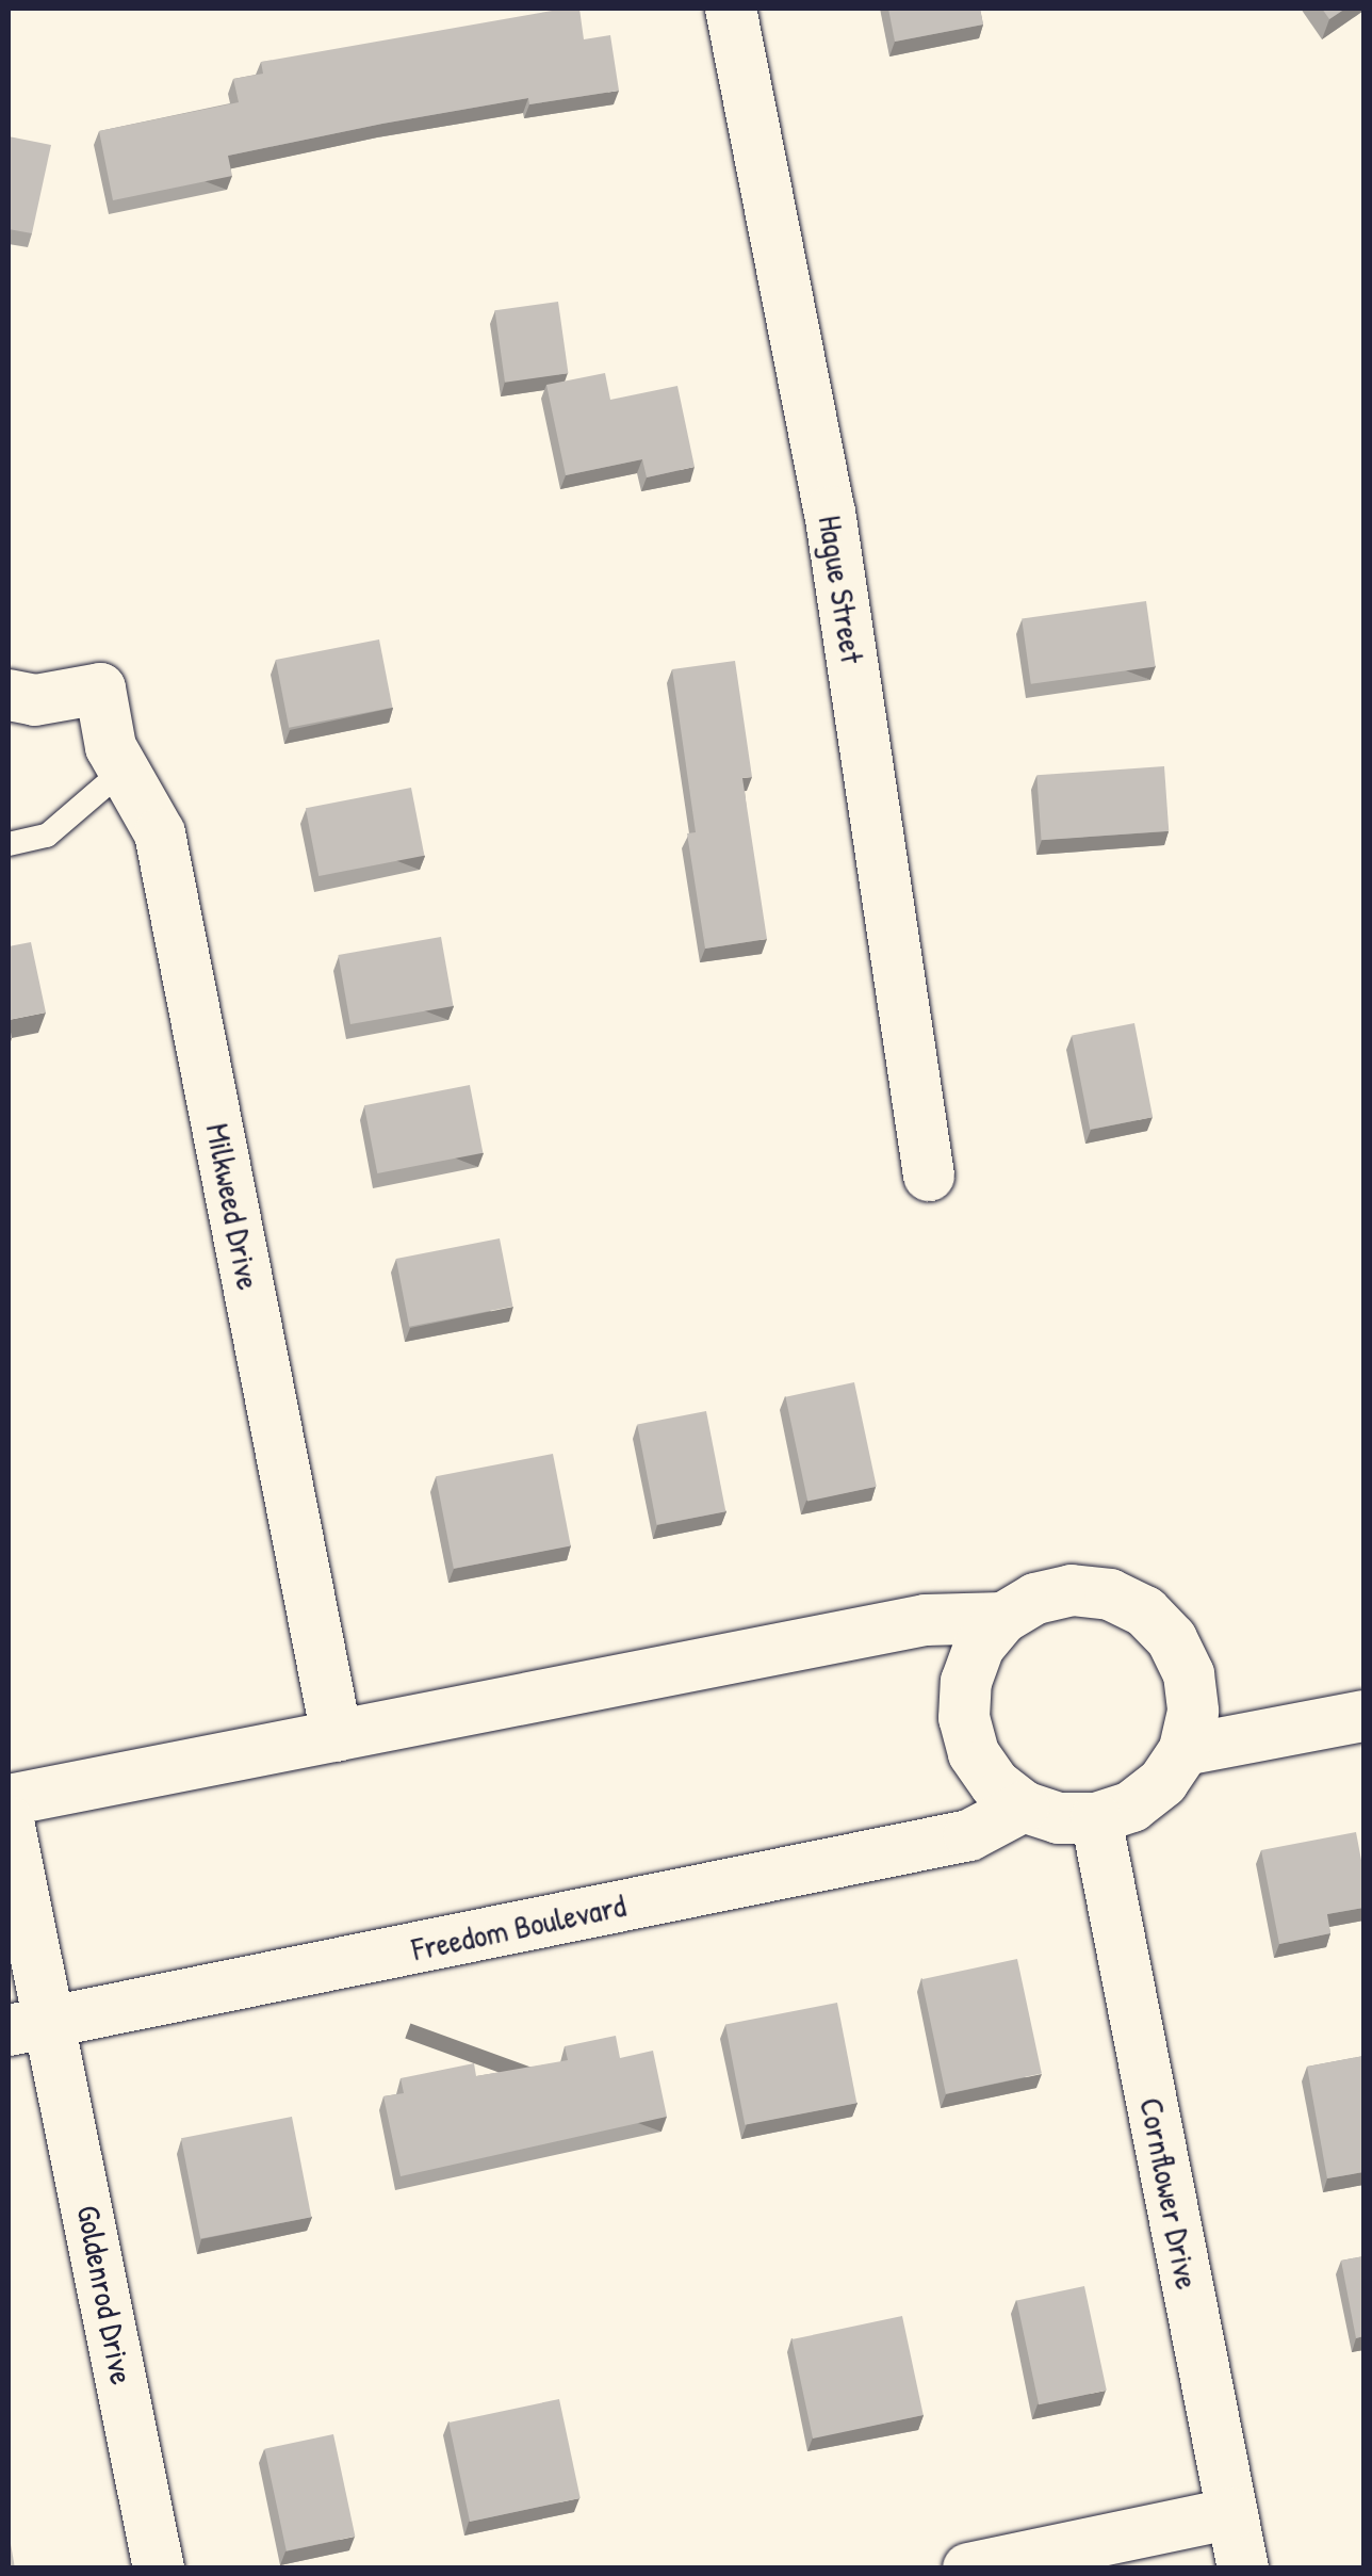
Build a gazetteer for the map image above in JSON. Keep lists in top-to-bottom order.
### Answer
{
  "streets": {
    "street": [
      "Hague Street",
      "Milkweed Drive",
      "Freedom Boulevard",
      "Cornflower Drive",
      "Goldenrod Drive"
    ]
  },
  "crossings": [
    ["Freedom Boulevard", "Cornflower Drive"],
    ["Freedom Boulevard", "Goldenrod Drive"]
  ]
}
